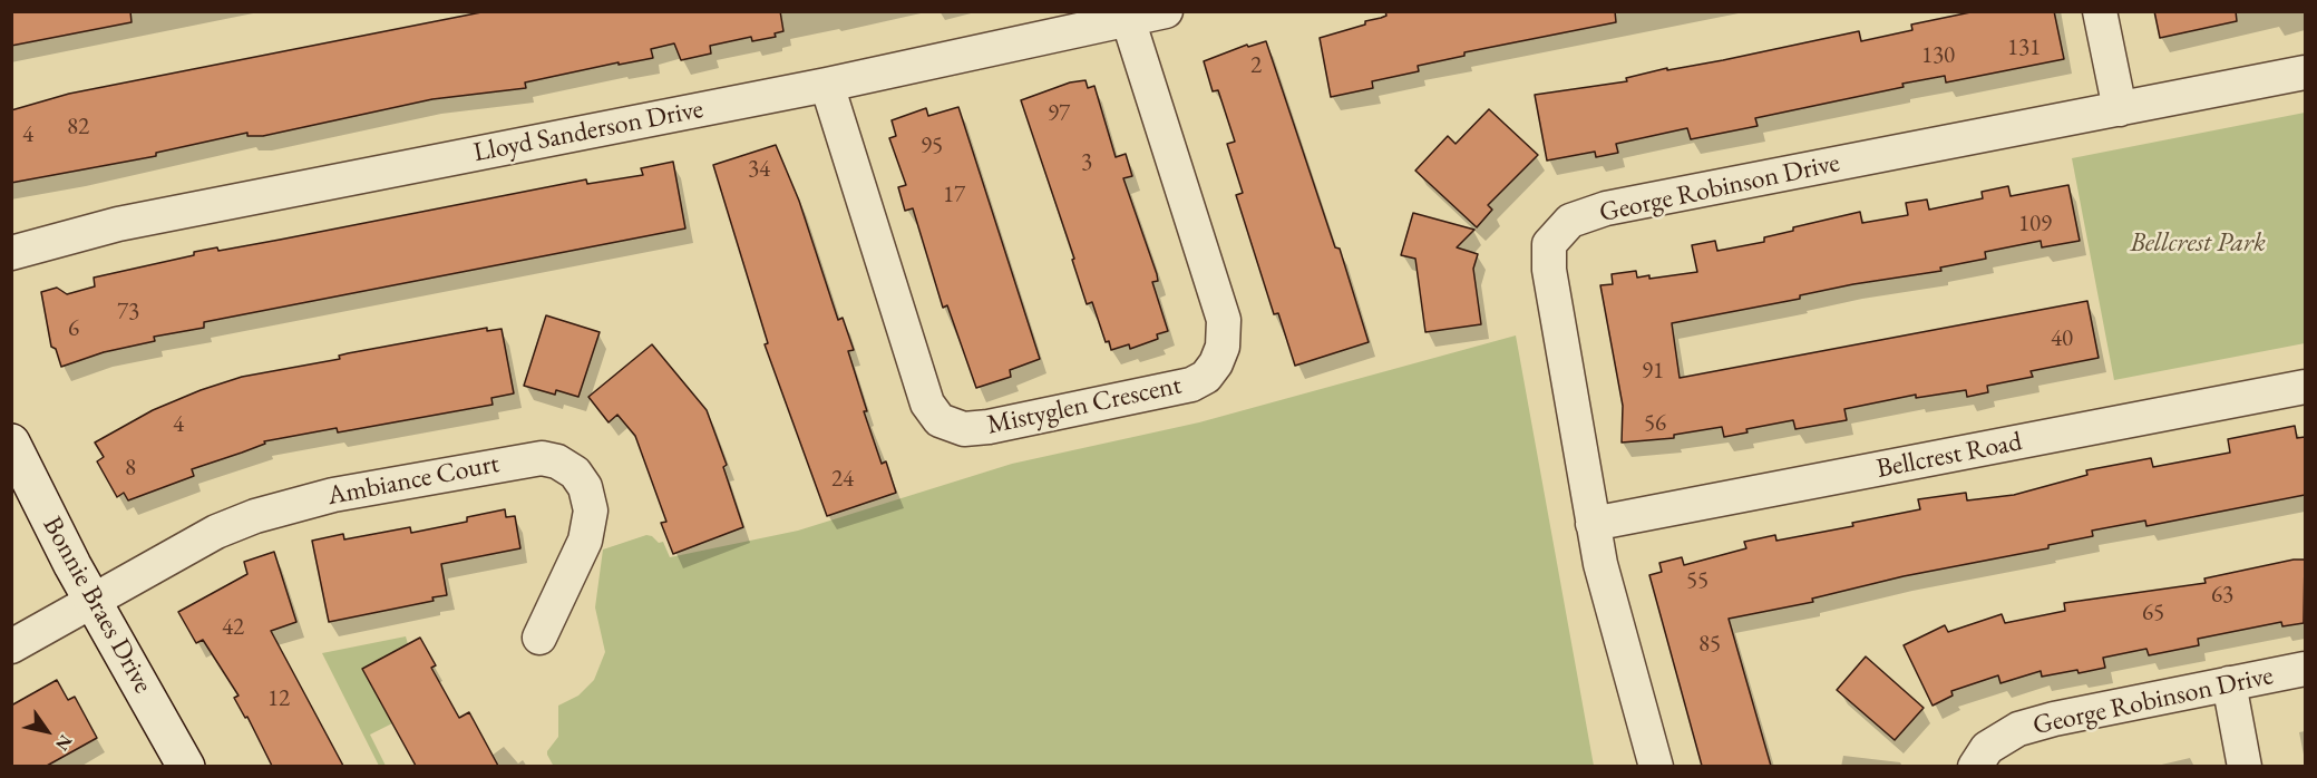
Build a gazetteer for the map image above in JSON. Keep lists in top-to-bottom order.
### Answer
{
  "streets": {
    "street": [
      "Lloyd Sanderson Drive",
      "George Robinson Drive",
      "Mistyglen Crescent",
      "Bellcrest Road",
      "Ambiance Court",
      "Bonnie Braes Drive"
    ]
  },
  "crossings": [
    ["Lloyd Sanderson Drive", "Mistyglen Crescent"],
    ["George Robinson Drive", "Bellcrest Road"],
    ["Ambiance Court", "Bonnie Braes Drive"]
  ],
  "parks": ["Bellcrest Park"],
  "house_numbers": [
    "131",
    "130",
    "2",
    "97",
    "82",
    "4",
    "95",
    "3",
    "34",
    "17",
    "109",
    "73",
    "6",
    "40",
    "91",
    "56",
    "4",
    "8",
    "24",
    "55",
    "63",
    "65",
    "42",
    "85",
    "12"
  ],
  "north": "bottom right"
}
